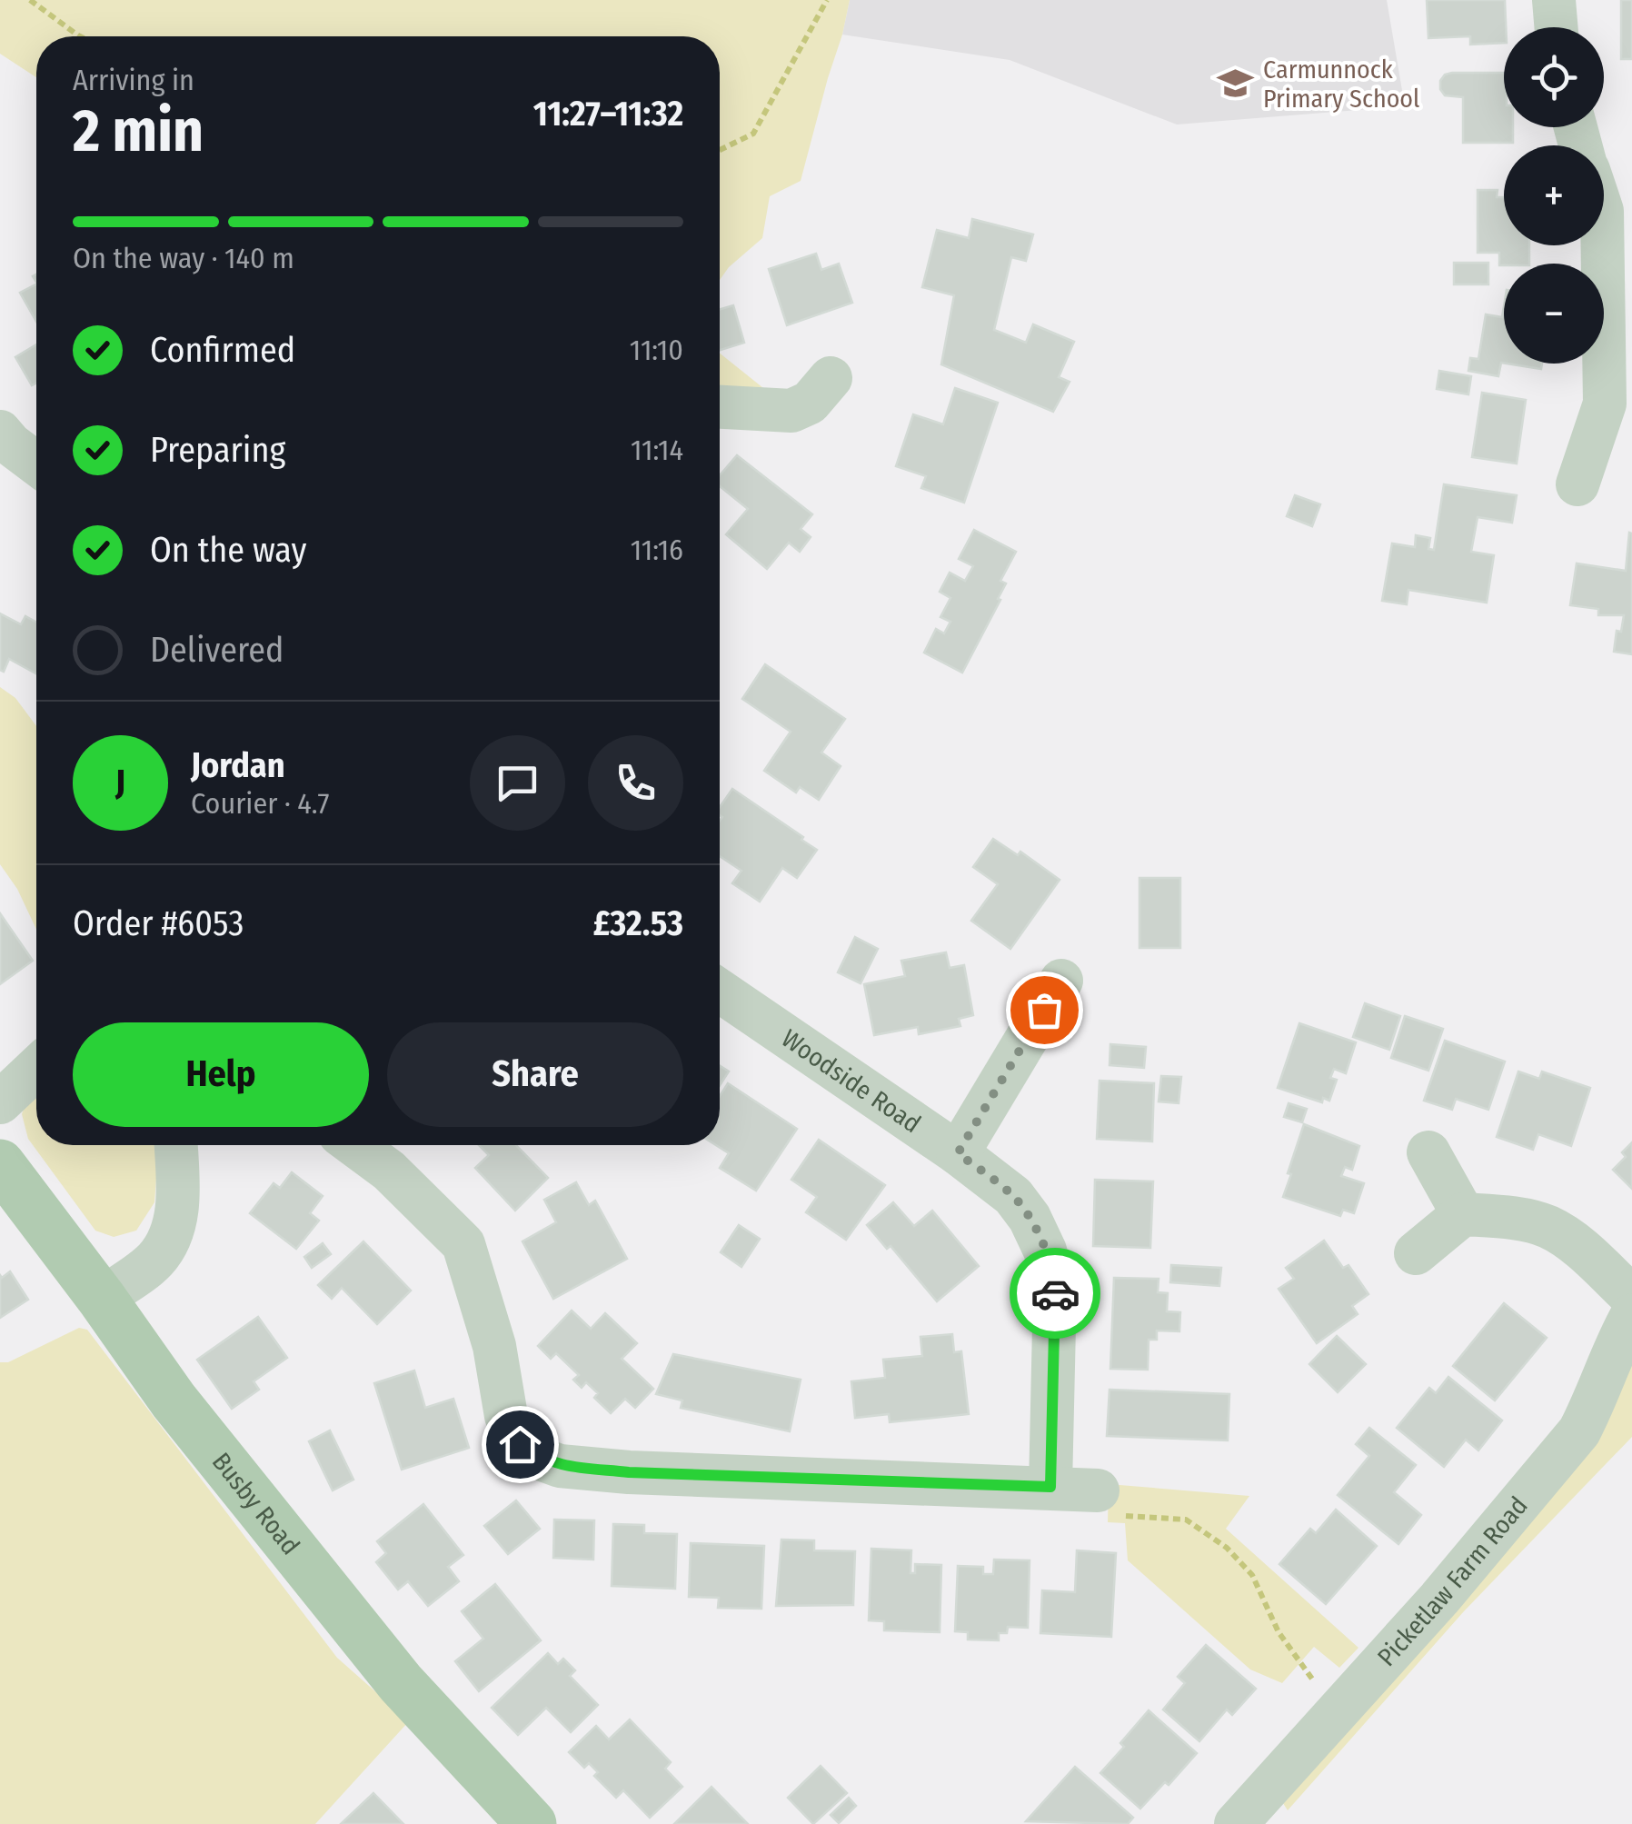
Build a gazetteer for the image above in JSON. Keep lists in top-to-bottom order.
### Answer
{
  "streets": {
    "main road": ["Busby Road"],
    "street": ["Woodside Road", "Picketlaw Farm Road"]
  },
  "places": {
    "school or university": ["Carmunnock Primary School"]
  },
  "page": {
    "map_buttons": ["+", "−"],
    "heading": ["2 min", "Arriving in", "11:27–11:32"],
    "panel": [
      "Jordan",
      "Courier · 4.7",
      "Order #6053",
      "£32.53"
    ],
    "bar": "On the way · 140 m",
    "list": [
      ["Confirmed", "11:10"],
      ["Preparing", "11:14"],
      ["On the way", "11:16"],
      "Delivered"
    ],
    "round": "J",
    "buttons": ["Help", "Share"]
  }
}
